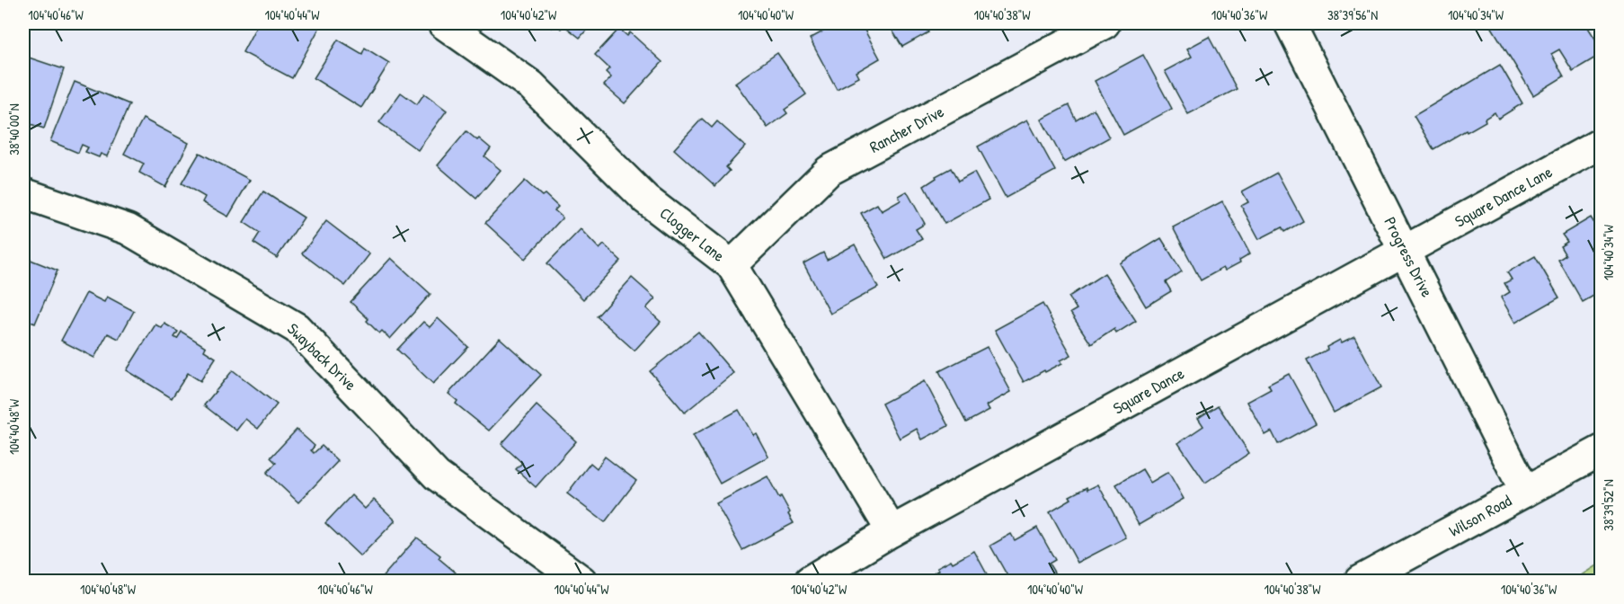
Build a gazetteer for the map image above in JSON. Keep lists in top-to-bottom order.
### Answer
{
  "streets": {
    "street": [
      "Rancher Drive",
      "Square Dance Lane",
      "Clogger Lane",
      "Progress Drive",
      "Swayback Drive",
      "Square Dance",
      "Wilson Road"
    ]
  },
  "crossings": [
    ["Rancher Drive", "Clogger Lane"],
    ["Square Dance Lane", "Progress Drive"],
    ["Square Dance Lane", "Square Dance"],
    ["Clogger Lane", "Square Dance"],
    ["Progress Drive", "Square Dance"],
    ["Progress Drive", "Wilson Road"]
  ],
  "coordinates": [
    "104°40'46\"W",
    "104°40'44\"W",
    "104°40'42\"W",
    "104°40'40\"W",
    "104°40'38\"W",
    "104°40'36\"W",
    "38°39'56\"N",
    "104°40'34\"W",
    "38°40'00\"N",
    "104°40'48\"W",
    "38°39'52\"N"
  ]
}
